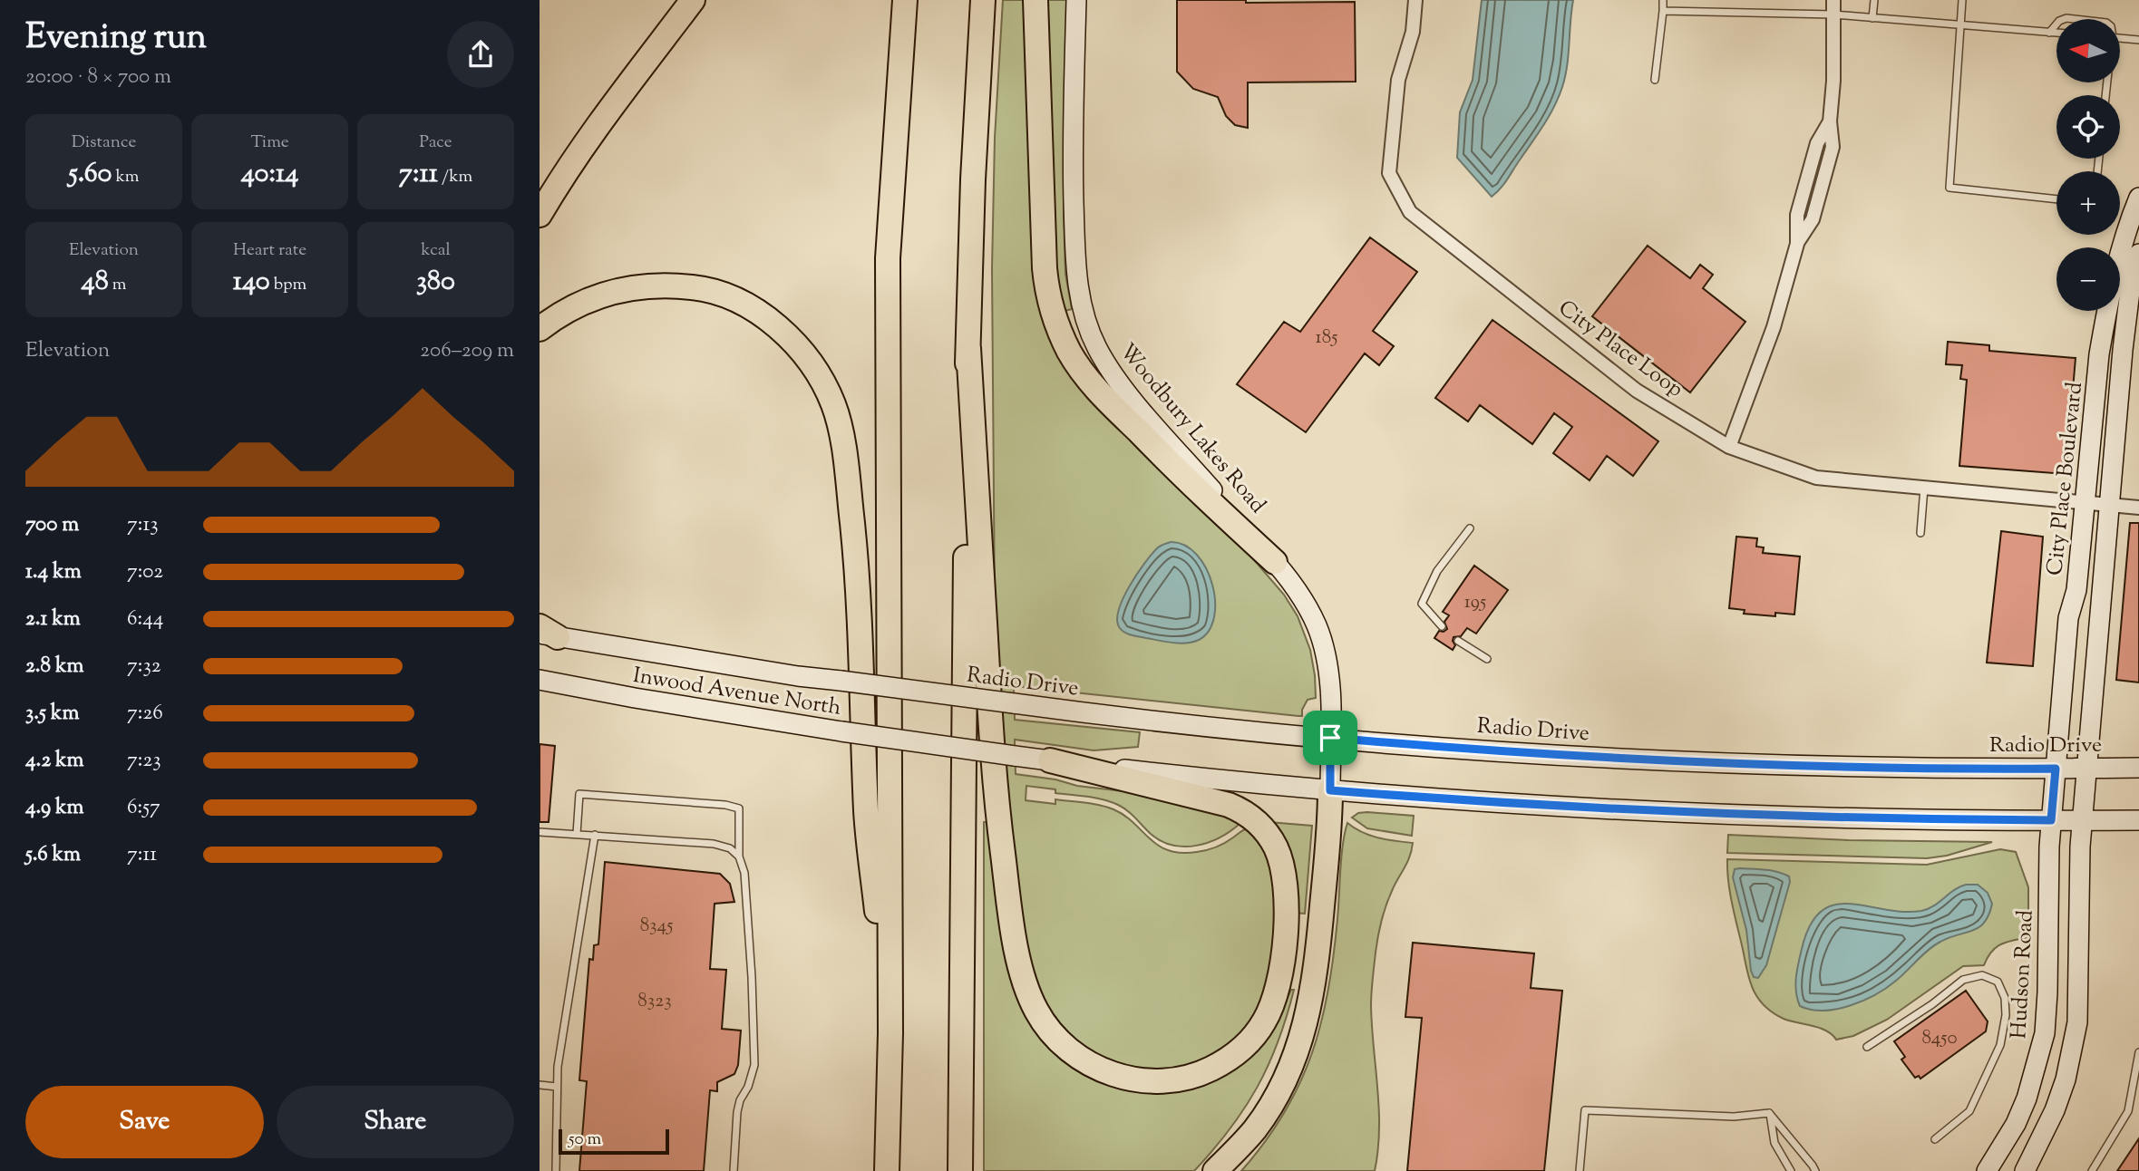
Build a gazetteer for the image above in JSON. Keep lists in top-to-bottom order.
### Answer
{
  "streets": {
    "main road": [
      "Woodbury Lakes Road",
      "City Place Boulevard",
      "Radio Drive",
      "Inwood Avenue North",
      "Hudson Road"
    ],
    "street": ["City Place Loop"]
  },
  "crossings": [
    ["City Place Loop", "City Place Boulevard"],
    ["Woodbury Lakes Road", "Radio Drive"],
    ["City Place Boulevard", "Radio Drive"],
    ["City Place Boulevard", "Hudson Road"],
    ["Radio Drive", "Inwood Avenue North"],
    ["Radio Drive", "Hudson Road"]
  ],
  "house_numbers": [
    "185",
    "195",
    "8345",
    "8323",
    "8450"
  ],
  "scale_bar": "50 m",
  "north": "left",
  "page": {
    "heading": ["Evening run", "20:00 · 8 × 700 m"],
    "map_buttons": ["+", "−"],
    "stats": [
      ["Distance", "5.60 km"],
      ["Time", "40:14"],
      ["Pace", "7:11 /km"],
      ["Elevation", "48 m"],
      ["Heart rate", "140 bpm"],
      ["kcal", "380"]
    ],
    "chart": ["Elevation", "206–209 m"],
    "list": [
      {
        "name": "700 m",
        "note": "7:13"
      },
      {
        "name": "1.4 km",
        "note": "7:02"
      },
      {
        "name": "2.1 km",
        "note": "6:44"
      },
      {
        "name": "2.8 km",
        "note": "7:32"
      },
      {
        "name": "3.5 km",
        "note": "7:26"
      },
      {
        "name": "4.2 km",
        "note": "7:23"
      },
      {
        "name": "4.9 km",
        "note": "6:57"
      },
      {
        "name": "5.6 km",
        "note": "7:11"
      }
    ],
    "buttons": ["Save", "Share"],
    "scale": "50 m"
  }
}
